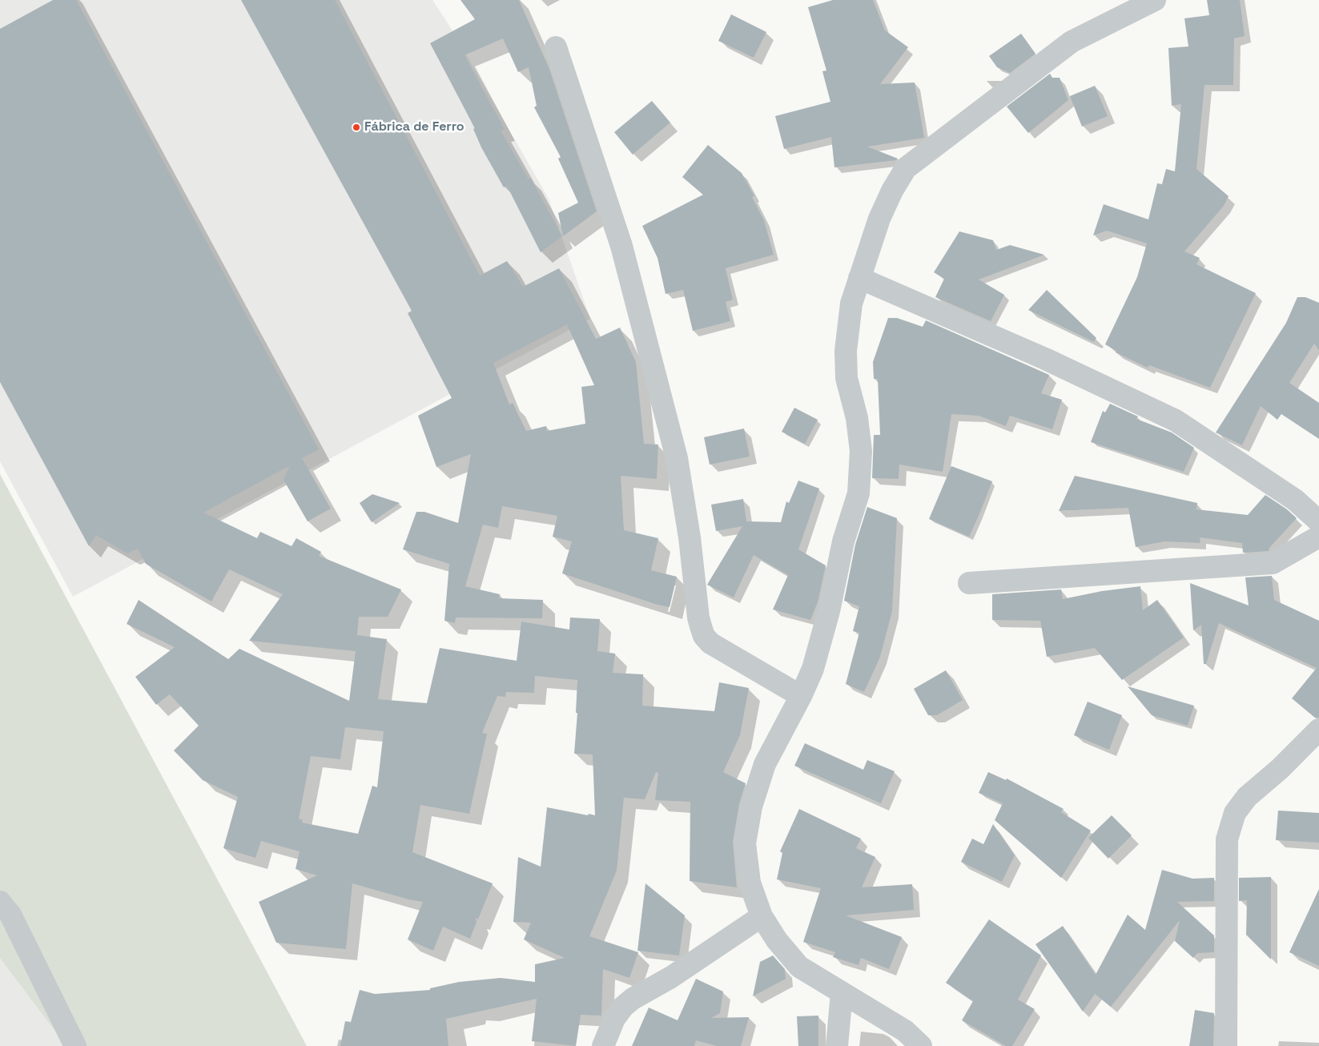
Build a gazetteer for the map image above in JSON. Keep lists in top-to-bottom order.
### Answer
{
  "places": ["Fábrica de Ferro"]
}
